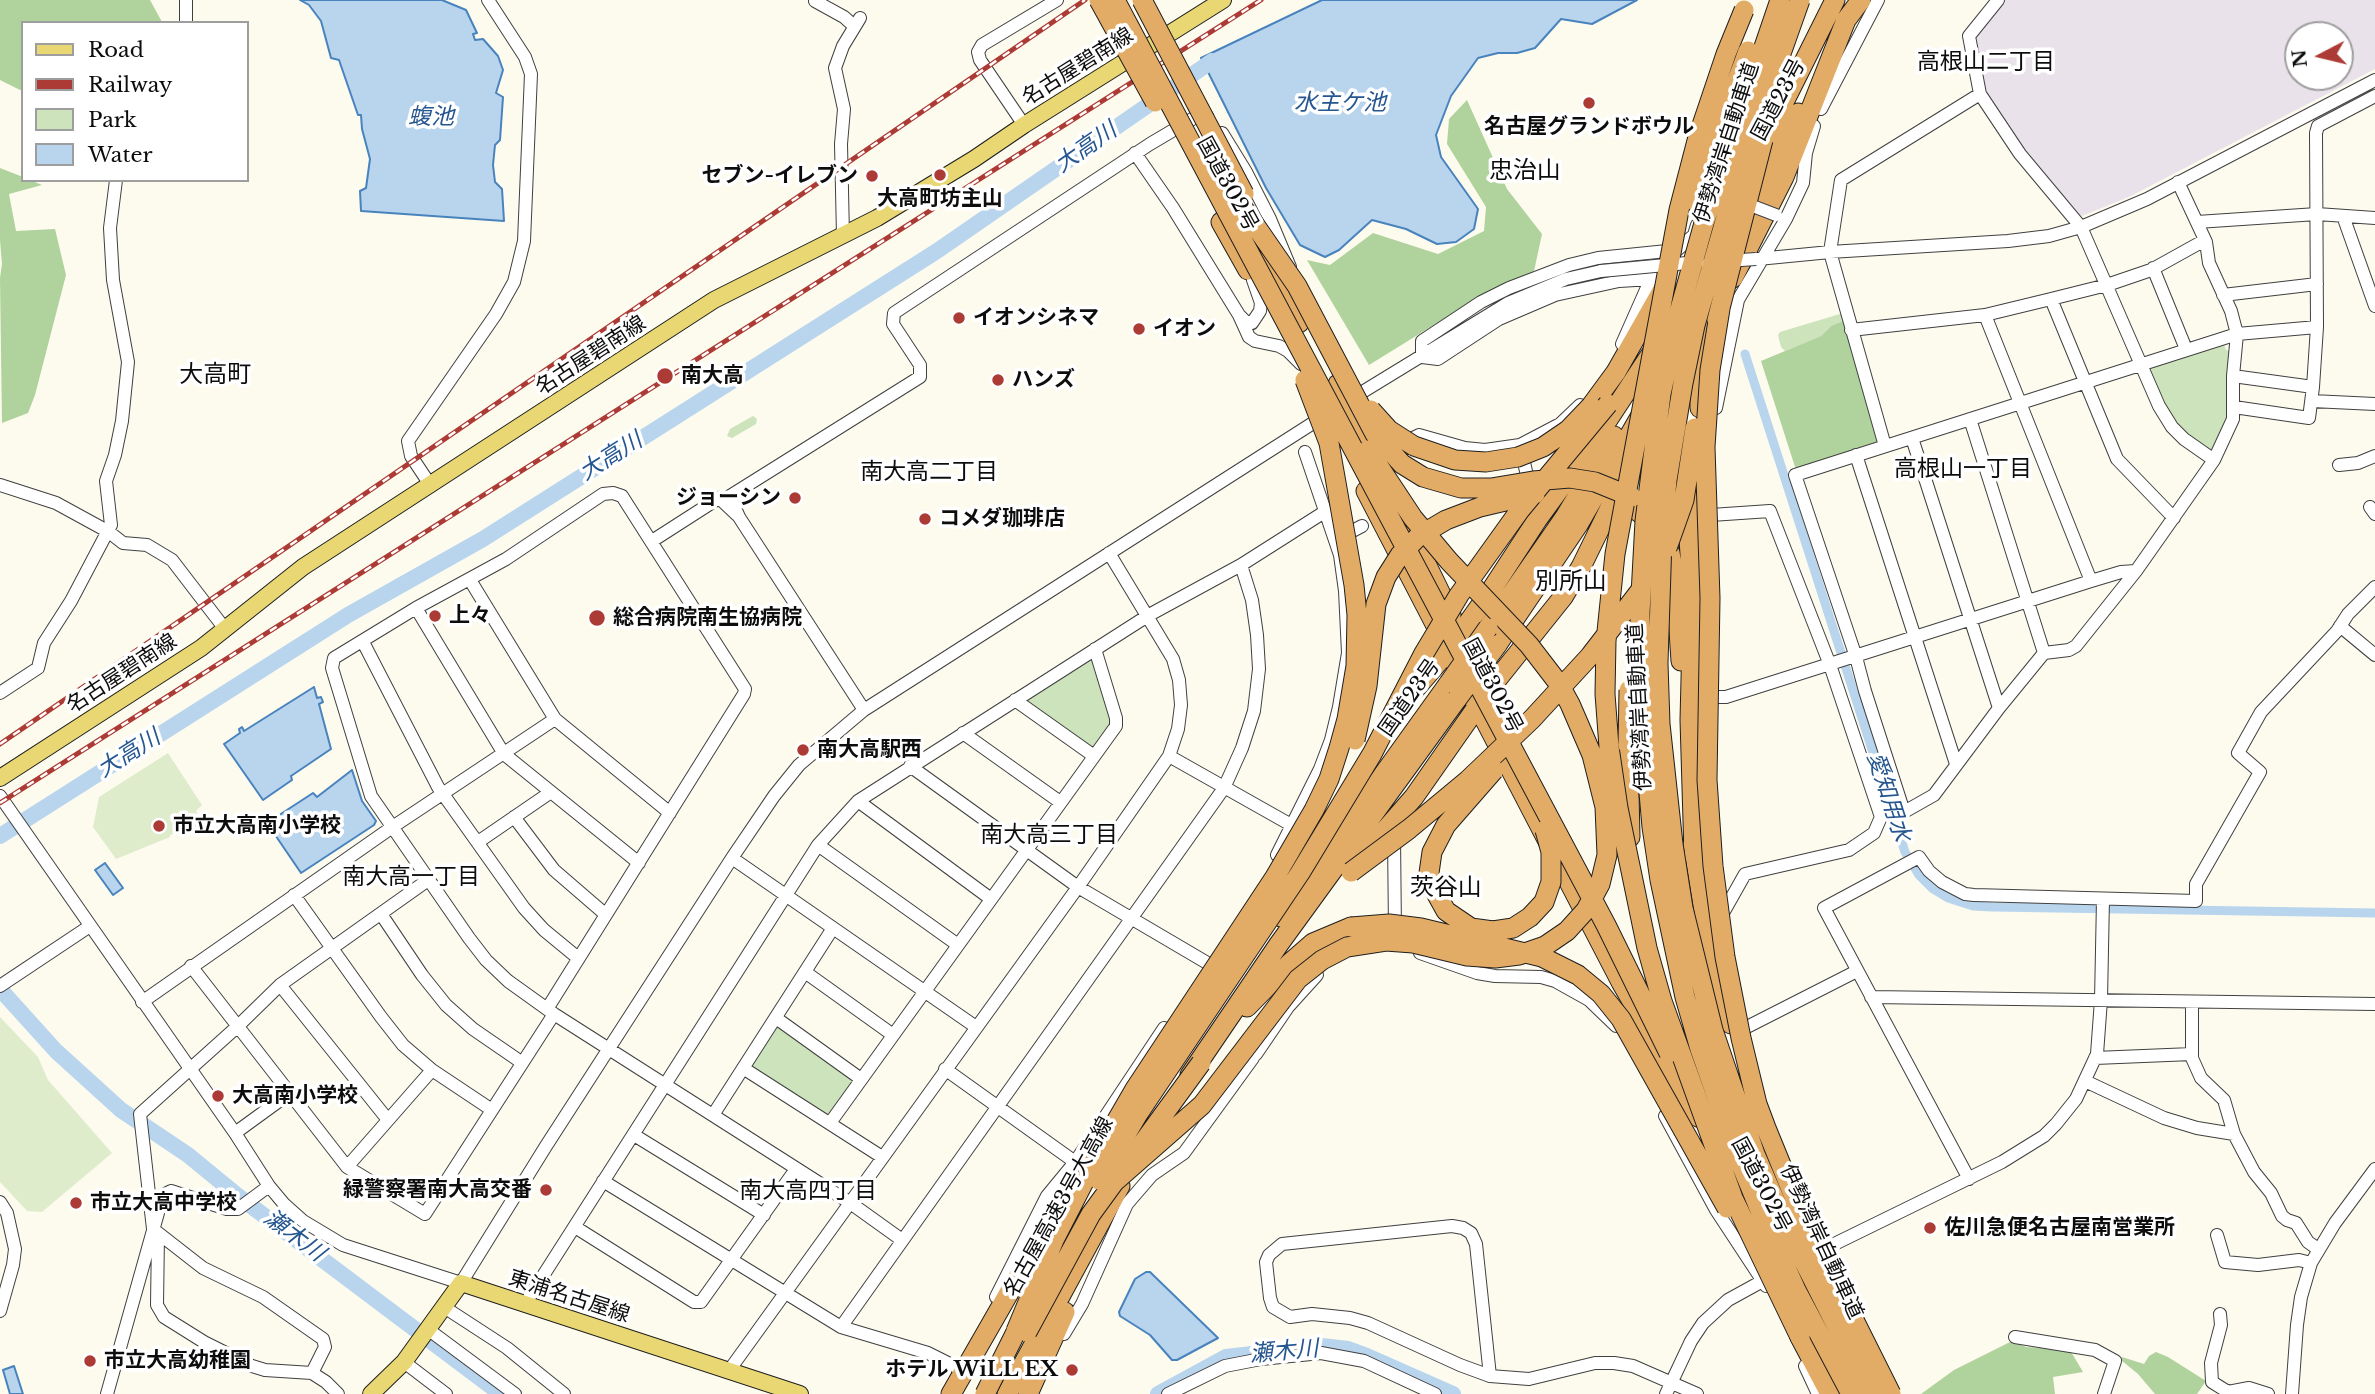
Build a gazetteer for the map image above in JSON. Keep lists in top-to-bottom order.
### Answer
{
  "streets": {
    "highway": [
      "国道23号",
      "伊勢湾岸自動車道",
      "国道302号",
      "名古屋高速3号大高線"
    ],
    "main road": ["名古屋碧南線", "東浦名古屋線"]
  },
  "crossings": [
    ["国道23号", "名古屋高速3号大高線"],
    ["伊勢湾岸自動車道", "国道302号"]
  ],
  "districts": [
    "高根山二丁目",
    "忠治山",
    "大高町",
    "高根山一丁目",
    "南大高二丁目",
    "別所山",
    "南大高三丁目",
    "南大高一丁目",
    "茨谷山",
    "南大高四丁目"
  ],
  "water": [
    "水主ケ池",
    "蝮池",
    "大高川",
    "愛知用水",
    "瀬木川"
  ],
  "places": [
    "名古屋グランドボウル",
    "大高町坊主山",
    "セブン-イレブン",
    "イオンシネマ",
    "イオン",
    "南大高",
    "ハンズ",
    "ジョーシン",
    "コメダ珈琲店",
    "上々",
    "総合病院南生協病院",
    "南大高駅西",
    "市立大高南小学校",
    "大高南小学校",
    "緑警察署南大高交番",
    "市立大高中学校",
    "佐川急便名古屋南営業所",
    "市立大高幼稚園",
    "ホテル WiLL EX"
  ],
  "legend": [
    "Road",
    "Railway",
    "Park",
    "Water"
  ],
  "north": "left"
}
